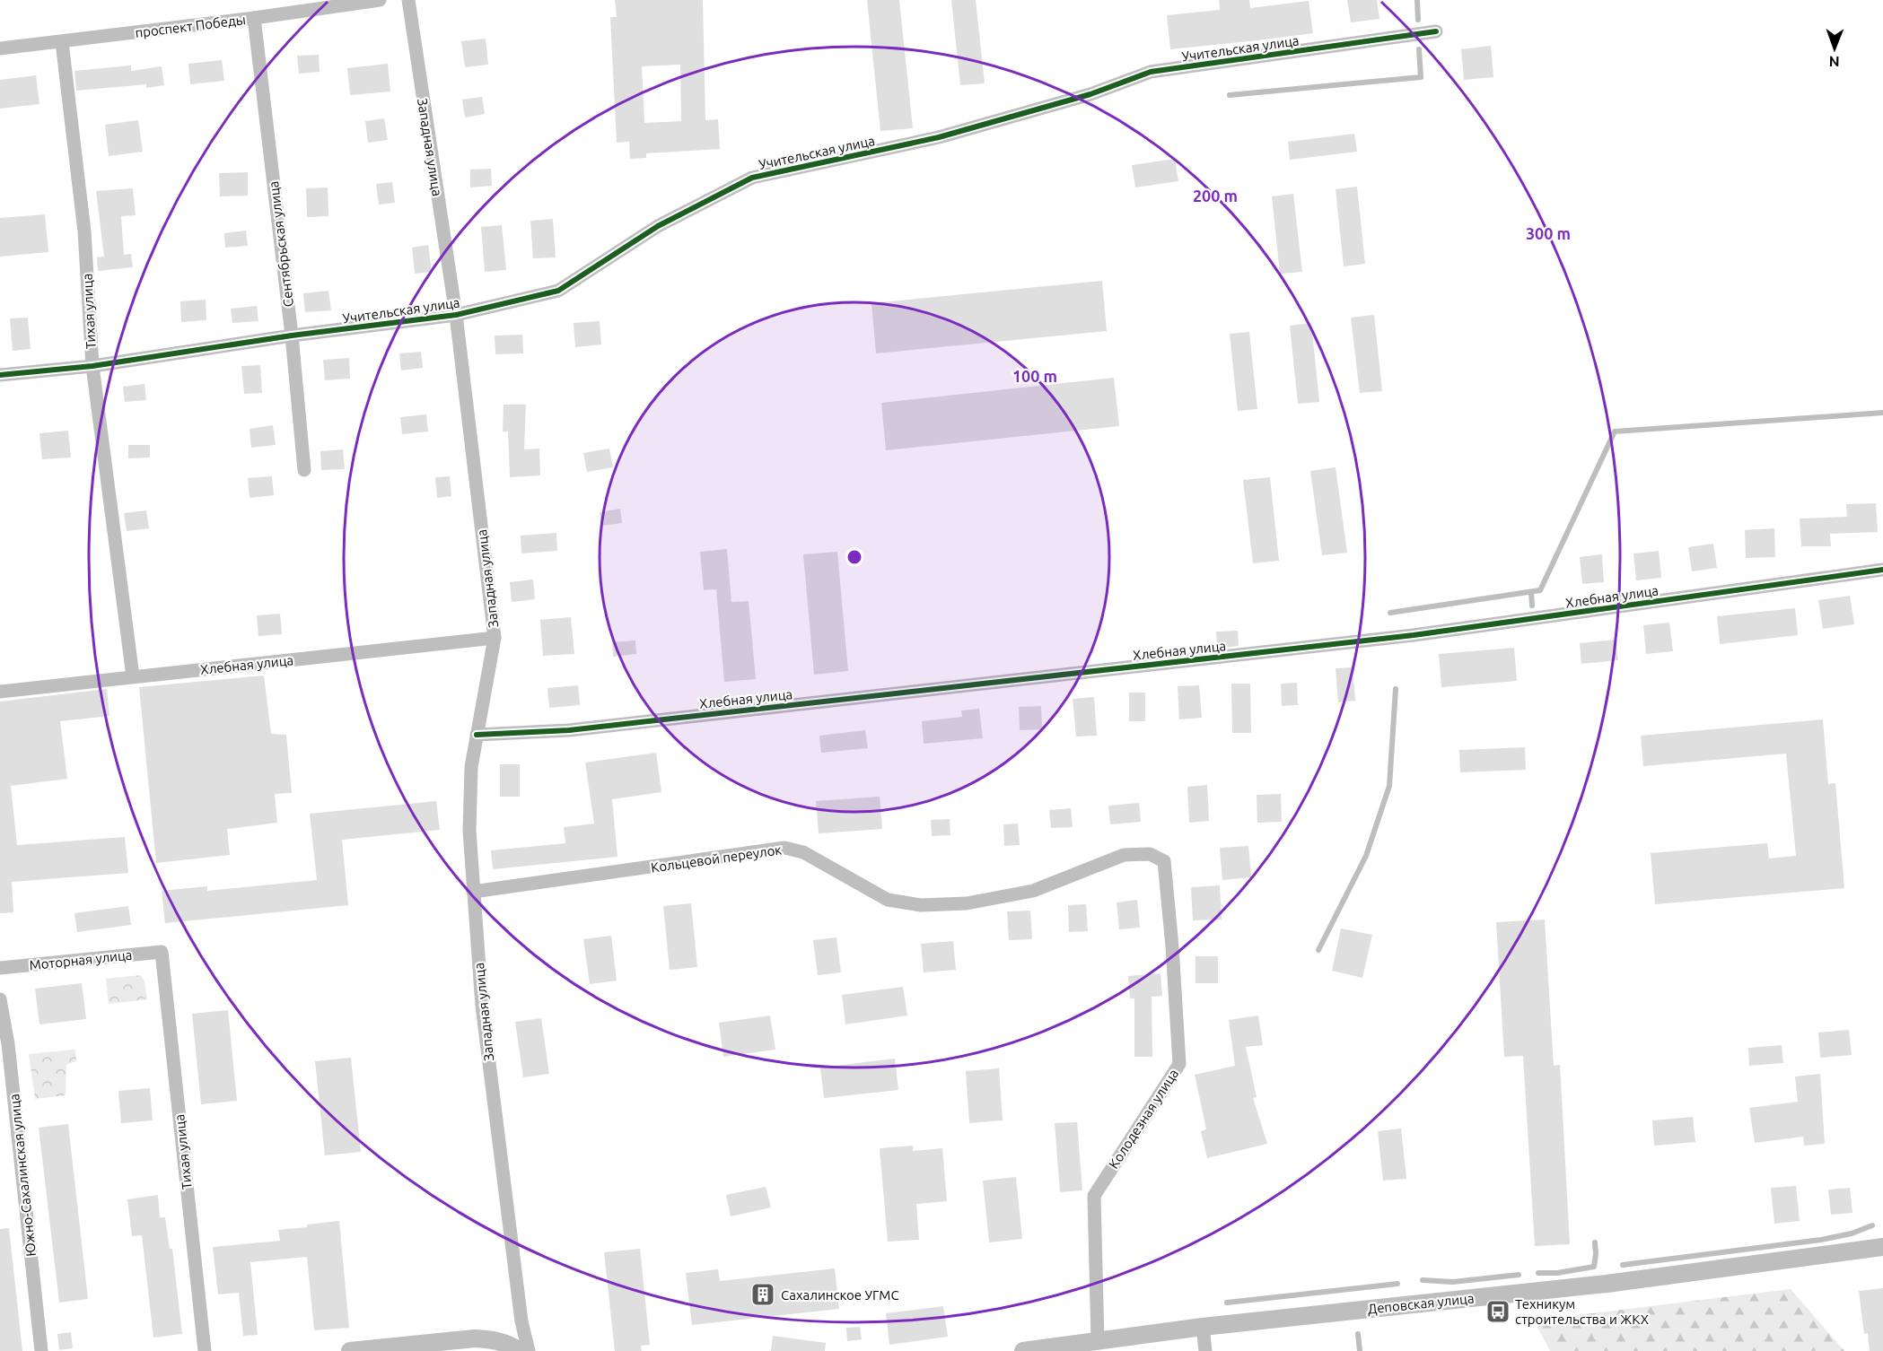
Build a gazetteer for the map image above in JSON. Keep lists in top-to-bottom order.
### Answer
{
  "streets": {
    "street": [
      "проспект Победы",
      "Учительская улица",
      "Западная улица",
      "Сентябрьская улица",
      "Тихая улица",
      "Хлебная улица",
      "Кольцевой переулок",
      "Моторная улица",
      "Колодезная улица",
      "Южно-Сахалинская улица",
      "Деповская улица"
    ]
  },
  "crossings": [
    ["проспект Победы", "Сентябрьская улица"],
    ["проспект Победы", "Тихая улица"],
    ["Учительская улица", "Западная улица"],
    ["Учительская улица", "Сентябрьская улица"],
    ["Учительская улица", "Тихая улица"],
    ["Западная улица", "Хлебная улица"],
    ["Западная улица", "Кольцевой переулок"],
    ["Тихая улица", "Хлебная улица"],
    ["Тихая улица", "Моторная улица"],
    ["Кольцевой переулок", "Колодезная улица"],
    ["Колодезная улица", "Деповская улица"]
  ],
  "places": {
    "building": ["Сахалинское УГМС"],
    "bus stop": ["Техникум строительства и ЖКХ"]
  },
  "north": "bottom",
  "rings": ["200 m", "300 m", "100 m"]
}
